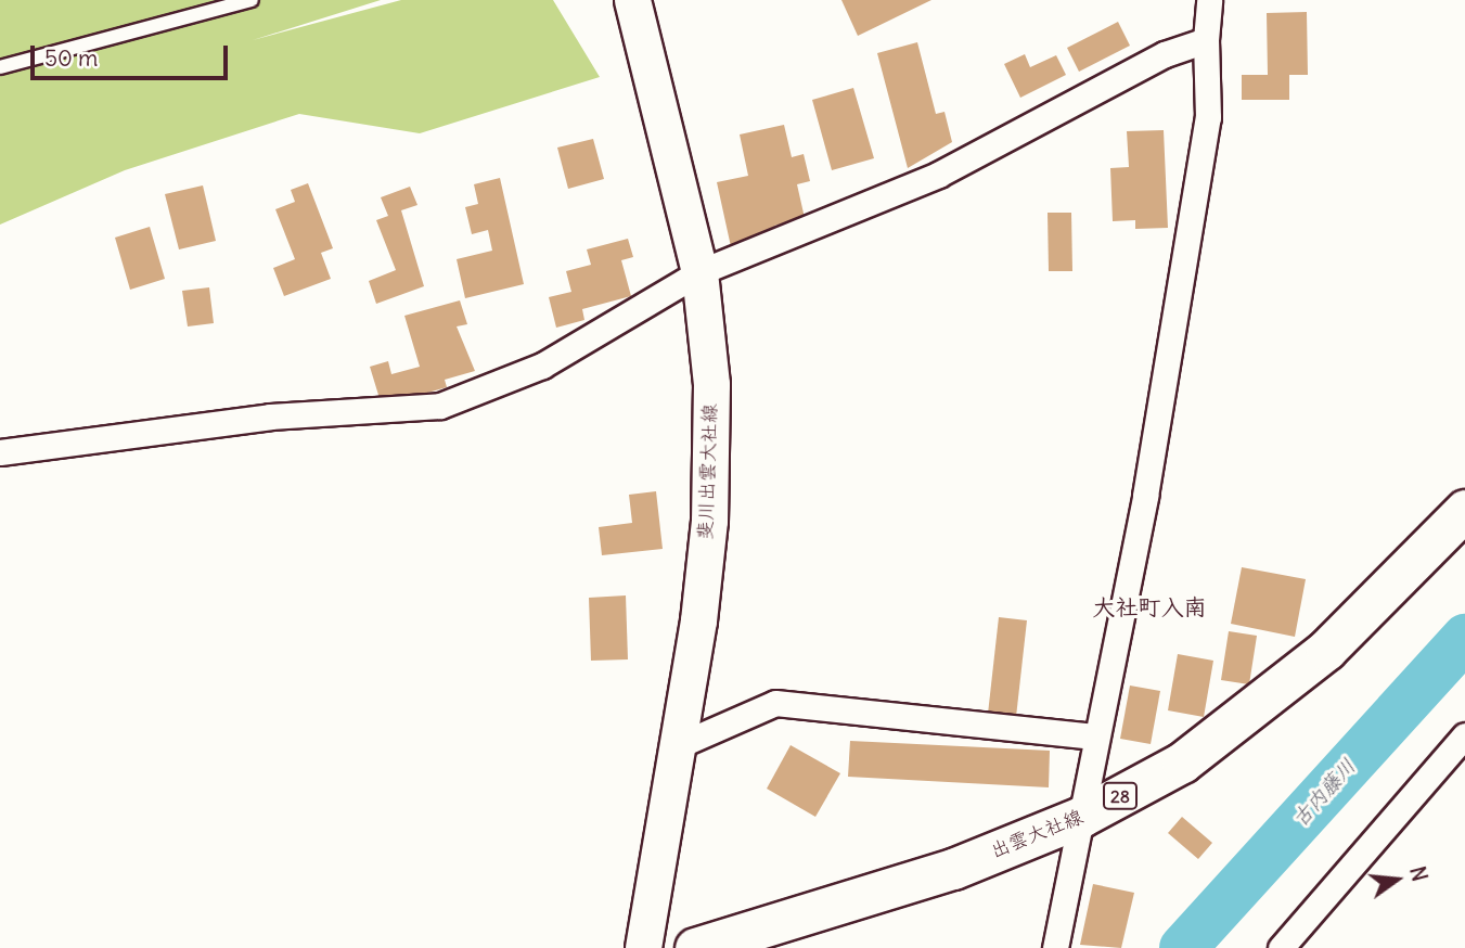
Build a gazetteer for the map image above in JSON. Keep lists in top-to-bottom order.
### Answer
{
  "streets": {
    "main road": ["斐川出雲大社線", "28", "出雲大社線"]
  },
  "districts": ["大社町入南"],
  "water": ["古内藤川"],
  "scale_bar": "50 m",
  "north": "right"
}
